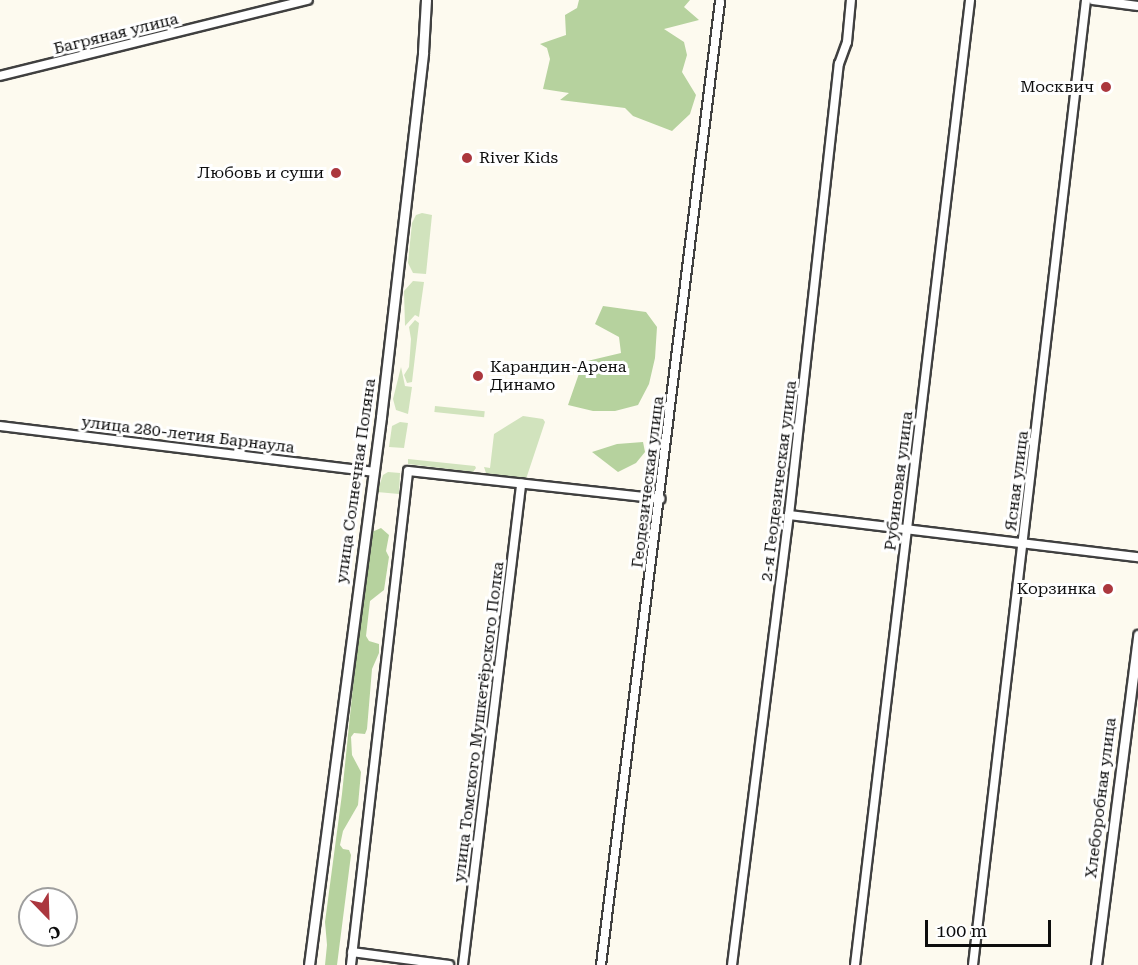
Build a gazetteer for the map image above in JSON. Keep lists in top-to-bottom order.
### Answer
{
  "streets": {
    "street": [
      "Багряная улица",
      "улица 280-летия Барнаула",
      "улица Солнечная Поляна",
      "2-я Геодезическая улица",
      "Рубиновая улица",
      "Ясная улица",
      "Геодезическая улица",
      "улица Томского Мушкетёрского Полка",
      "Хлеборобная улица"
    ]
  },
  "crossings": [
    ["улица 280-летия Барнаула", "улица Солнечная Поляна"]
  ],
  "places": [
    "Москвич",
    "River Kids",
    "Любовь и суши",
    "Карандин-Арена Динамо",
    "Корзинка"
  ],
  "scale_bar": "100 m",
  "north": "bottom right"
}
